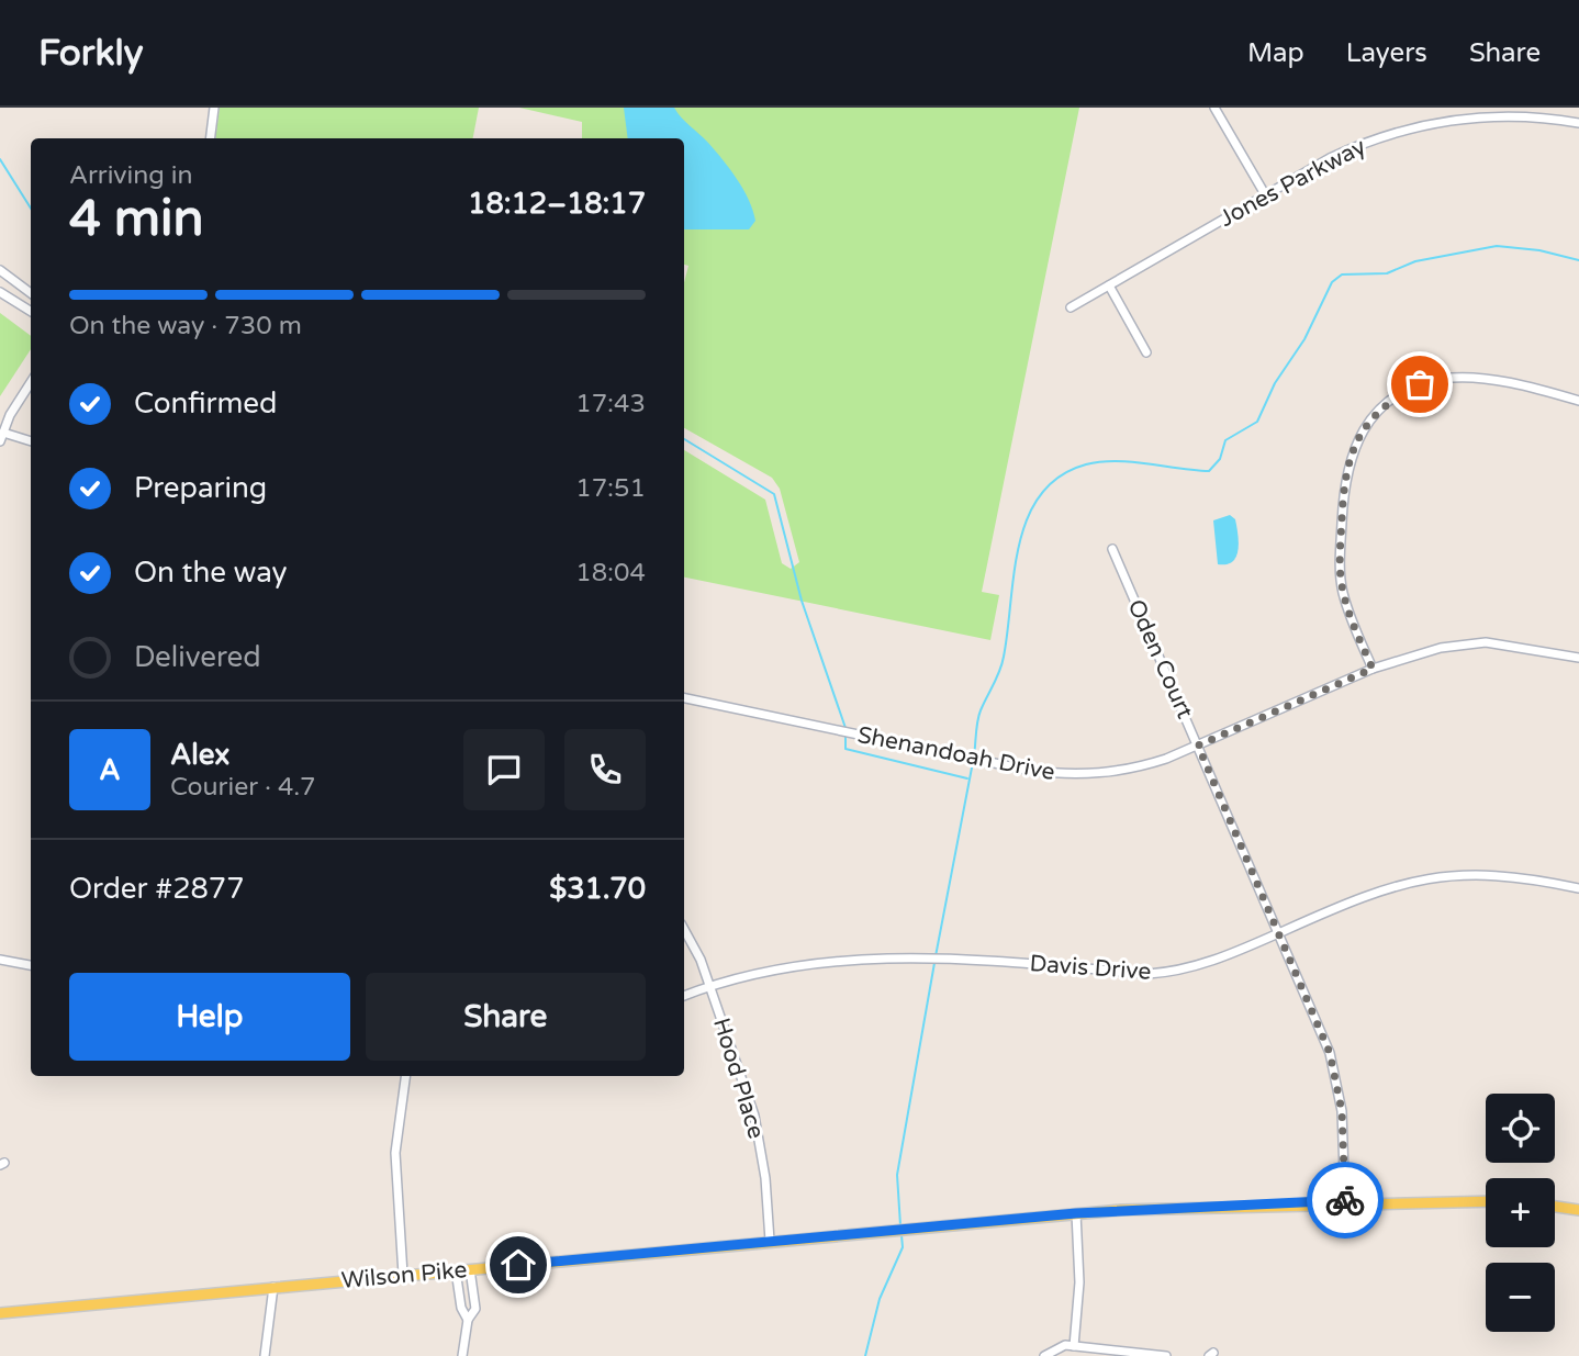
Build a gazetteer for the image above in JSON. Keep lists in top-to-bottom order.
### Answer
{
  "streets": {
    "main road": ["Wilson Pike"],
    "street": [
      "Jones Parkway",
      "Oden Court",
      "Shenandoah Drive",
      "Davis Drive",
      "Hood Place"
    ]
  },
  "crossings": [
    ["Oden Court", "Shenandoah Drive"],
    ["Oden Court", "Davis Drive"],
    ["Oden Court", "Wilson Pike"],
    ["Davis Drive", "Hood Place"],
    ["Hood Place", "Wilson Pike"]
  ],
  "page": {
    "header": "Forkly",
    "nav": ["Map", "Layers", "Share"],
    "heading": ["4 min", "Arriving in", "18:12–18:17"],
    "panel": [
      "Alex",
      "Courier · 4.7",
      "Order #2877",
      "$31.70"
    ],
    "bar": "On the way · 730 m",
    "list": [
      ["Confirmed", "17:43"],
      ["Preparing", "17:51"],
      ["On the way", "18:04"],
      "Delivered"
    ],
    "round": "A",
    "buttons": ["Help", "Share"],
    "map_buttons": ["+", "−"]
  }
}
